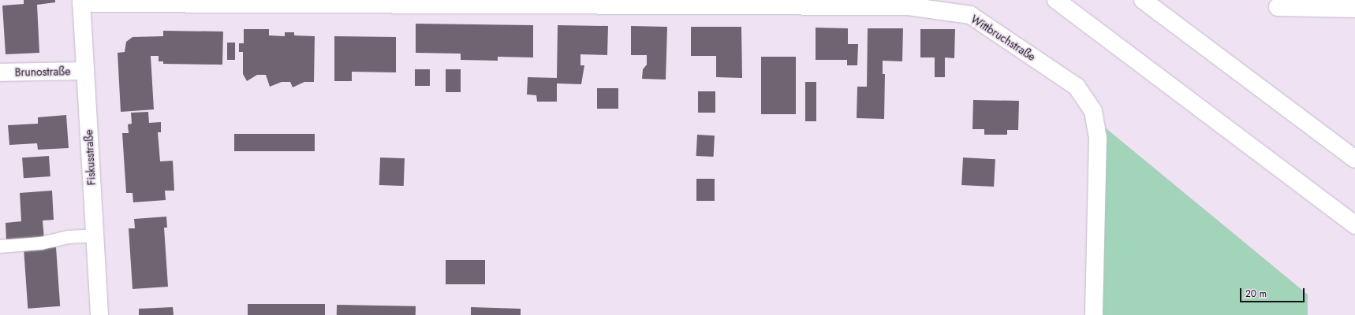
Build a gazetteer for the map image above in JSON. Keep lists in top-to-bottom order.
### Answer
{
  "streets": {
    "main road": ["Wittbruchstraße", "Brunostraße", "Fiskusstraße"]
  },
  "crossings": [
    ["Wittbruchstraße", "Fiskusstraße"],
    ["Brunostraße", "Fiskusstraße"]
  ],
  "scale_bar": "20 m"
}
